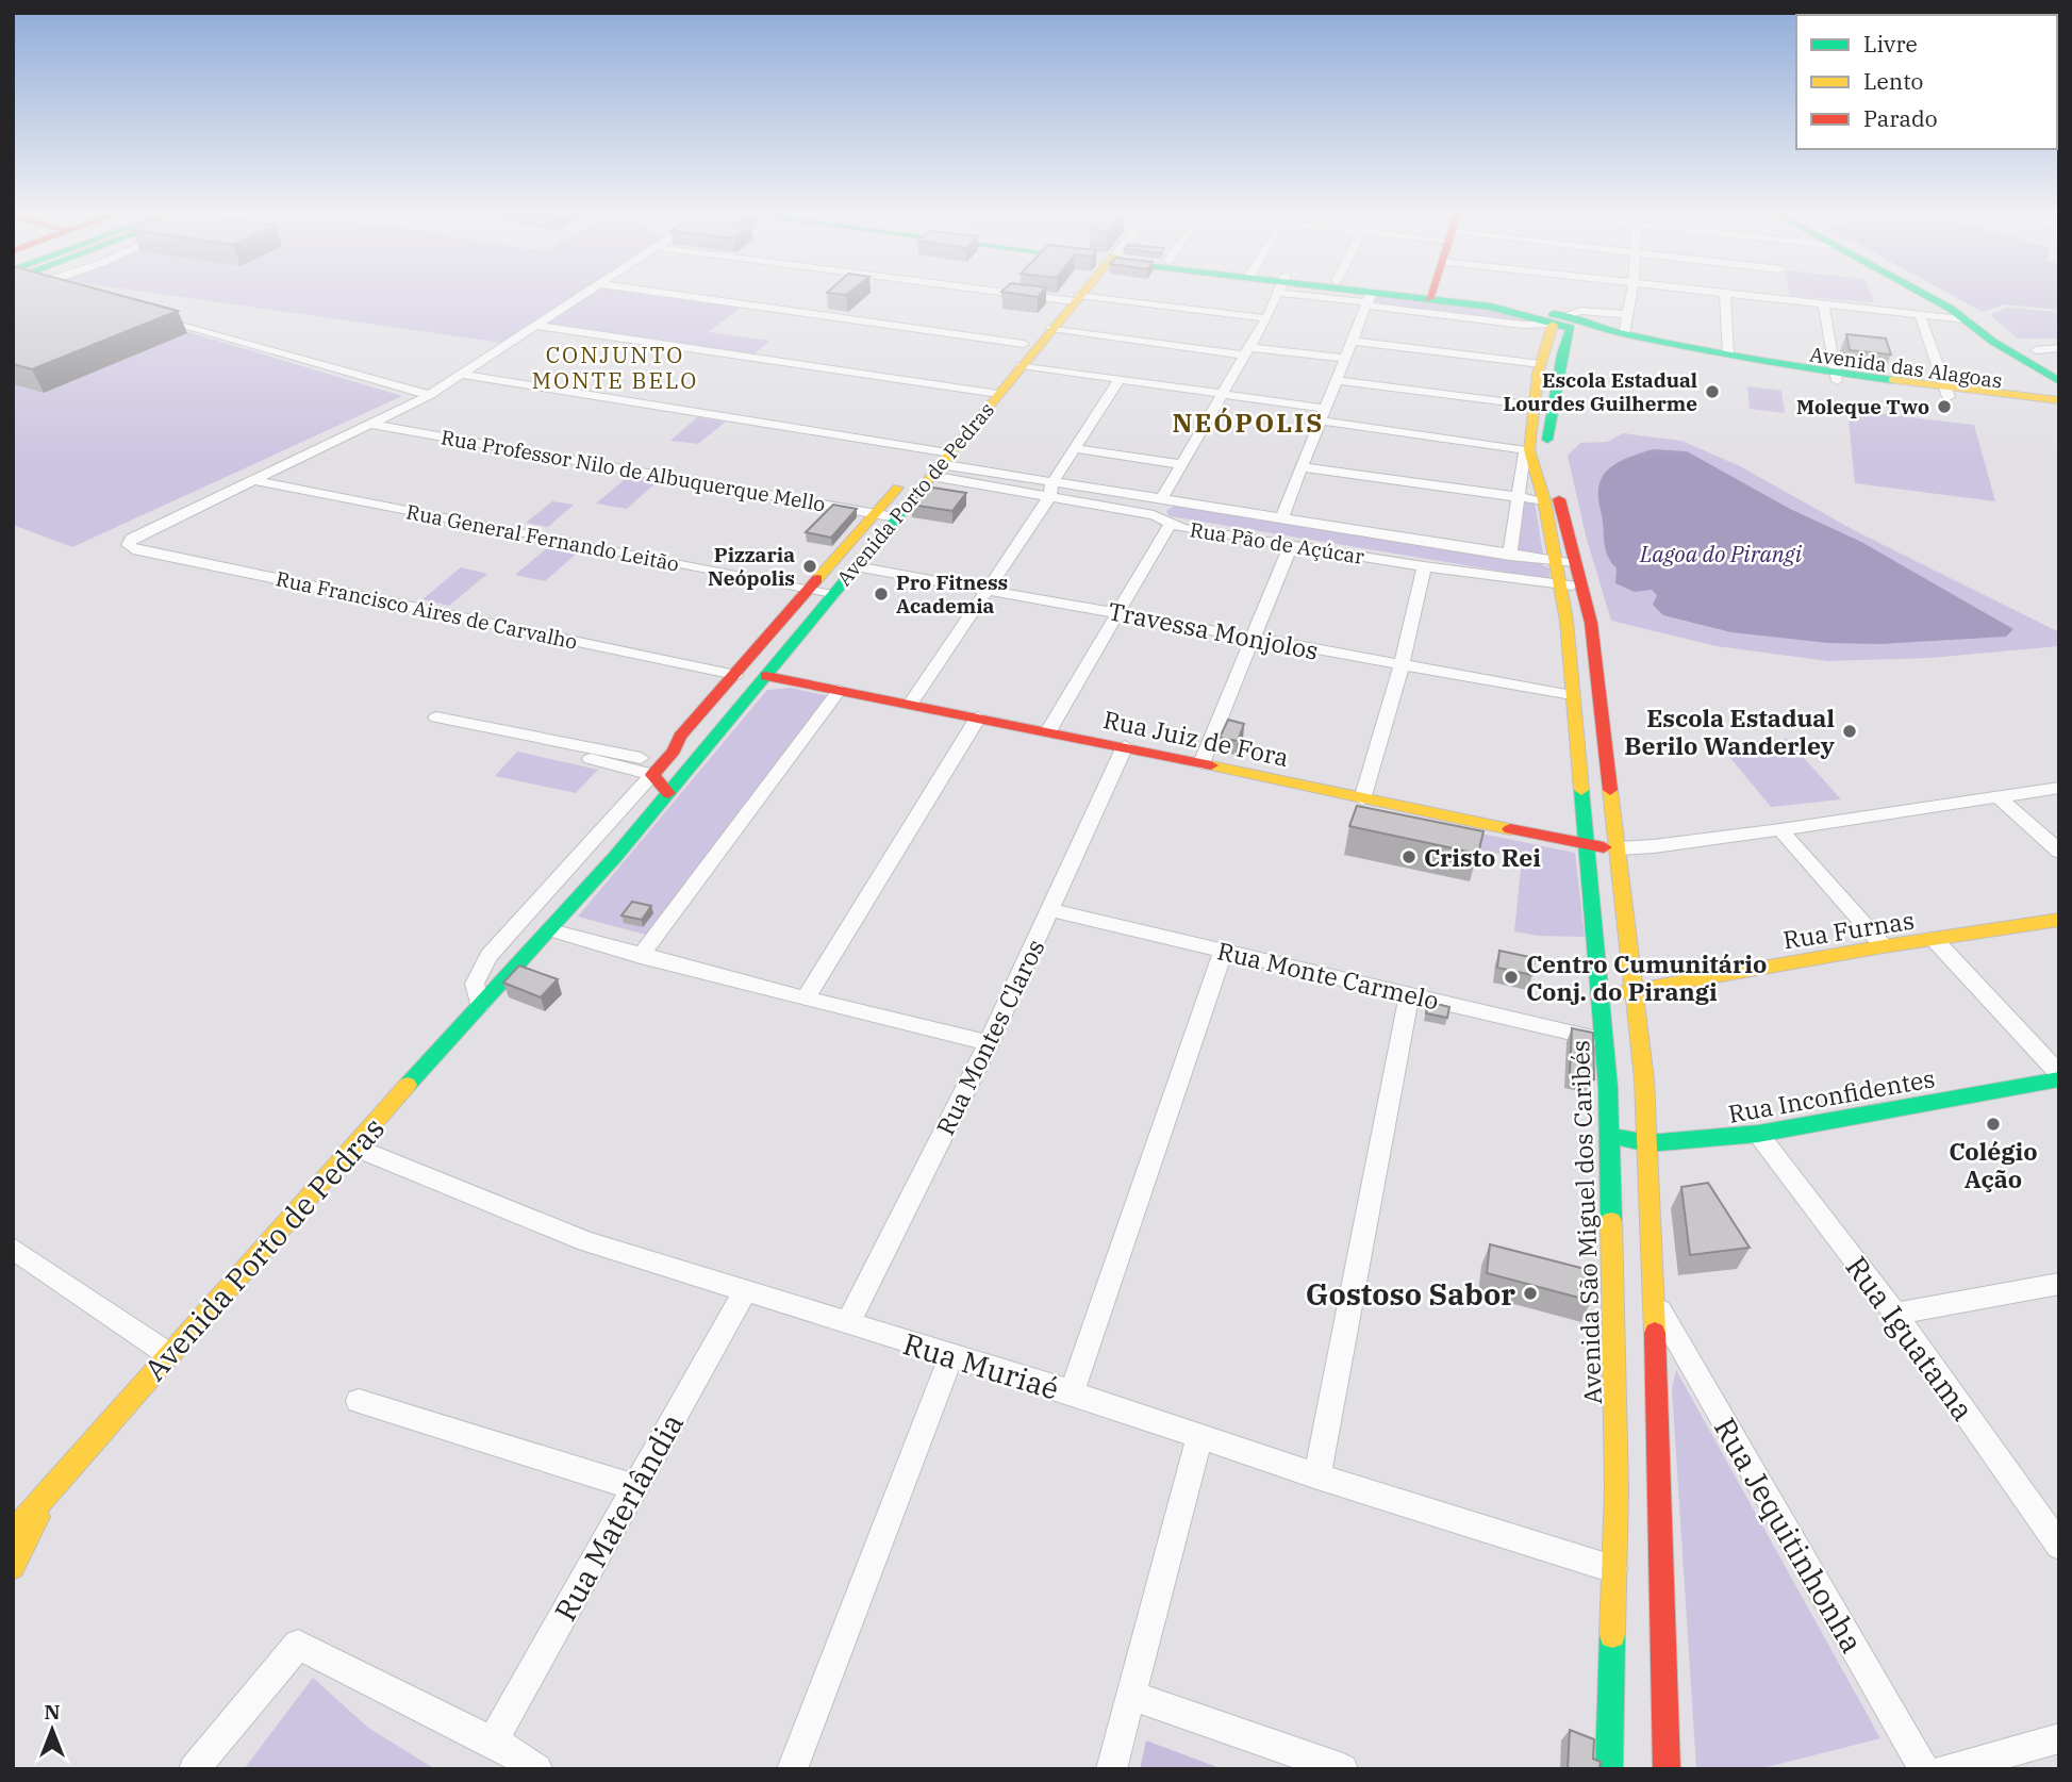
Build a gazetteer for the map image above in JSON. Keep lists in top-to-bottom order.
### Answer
{
  "streets": {
    "main road": [
      "Avenida das Alagoas",
      "Avenida Porto de Pedras",
      "Rua Juiz de Fora",
      "Rua Furnas",
      "Rua Inconfidentes",
      "Avenida São Miguel dos Caribés"
    ],
    "street": [
      "Rua Professor Nilo de Albuquerque Mello",
      "Rua General Fernando Leitão",
      "Rua Pão de Açúcar",
      "Rua Francisco Aires de Carvalho",
      "Travessa Monjolos",
      "Rua Monte Carmelo",
      "Rua Montes Claros",
      "Rua Iguatama",
      "Rua Muriaé",
      "Rua Materlândia",
      "Rua Jequitinhonha"
    ]
  },
  "crossings": [
    ["Avenida das Alagoas", "Avenida São Miguel dos Caribés"],
    ["Rua Professor Nilo de Albuquerque Mello", "Avenida Porto de Pedras"],
    ["Avenida Porto de Pedras", "Rua General Fernando Leitão"],
    ["Avenida Porto de Pedras", "Rua Pão de Açúcar"],
    ["Avenida Porto de Pedras", "Rua Francisco Aires de Carvalho"],
    ["Avenida Porto de Pedras", "Travessa Monjolos"],
    ["Avenida Porto de Pedras", "Rua Juiz de Fora"],
    ["Avenida Porto de Pedras", "Rua Muriaé"],
    ["Rua General Fernando Leitão", "Rua Francisco Aires de Carvalho"],
    ["Rua Pão de Açúcar", "Avenida São Miguel dos Caribés"],
    ["Travessa Monjolos", "Avenida São Miguel dos Caribés"],
    ["Rua Juiz de Fora", "Rua Montes Claros"],
    ["Rua Juiz de Fora", "Avenida São Miguel dos Caribés"],
    ["Rua Furnas", "Avenida São Miguel dos Caribés"],
    ["Rua Monte Carmelo", "Rua Montes Claros"],
    ["Rua Monte Carmelo", "Avenida São Miguel dos Caribés"],
    ["Rua Montes Claros", "Rua Muriaé"],
    ["Rua Inconfidentes", "Avenida São Miguel dos Caribés"],
    ["Rua Inconfidentes", "Rua Iguatama"],
    ["Avenida São Miguel dos Caribés", "Rua Muriaé"],
    ["Rua Muriaé", "Rua Materlândia"]
  ],
  "districts": ["CONJUNTO MONTE BELO", "NEÓPOLIS"],
  "water": ["Lagoa do Pirangi"],
  "places": [
    "Escola Estadual Lourdes Guilherme",
    "Moleque Two",
    "Pizzaria Neópolis",
    "Pro Fitness Academia",
    "Escola Estadual Berilo Wanderley",
    "Cristo Rei",
    "Centro Cumunitário Conj. do Pirangi",
    "Colégio Ação",
    "Gostoso Sabor"
  ],
  "legend": ["Livre", "Lento", "Parado"],
  "north": "top"
}
